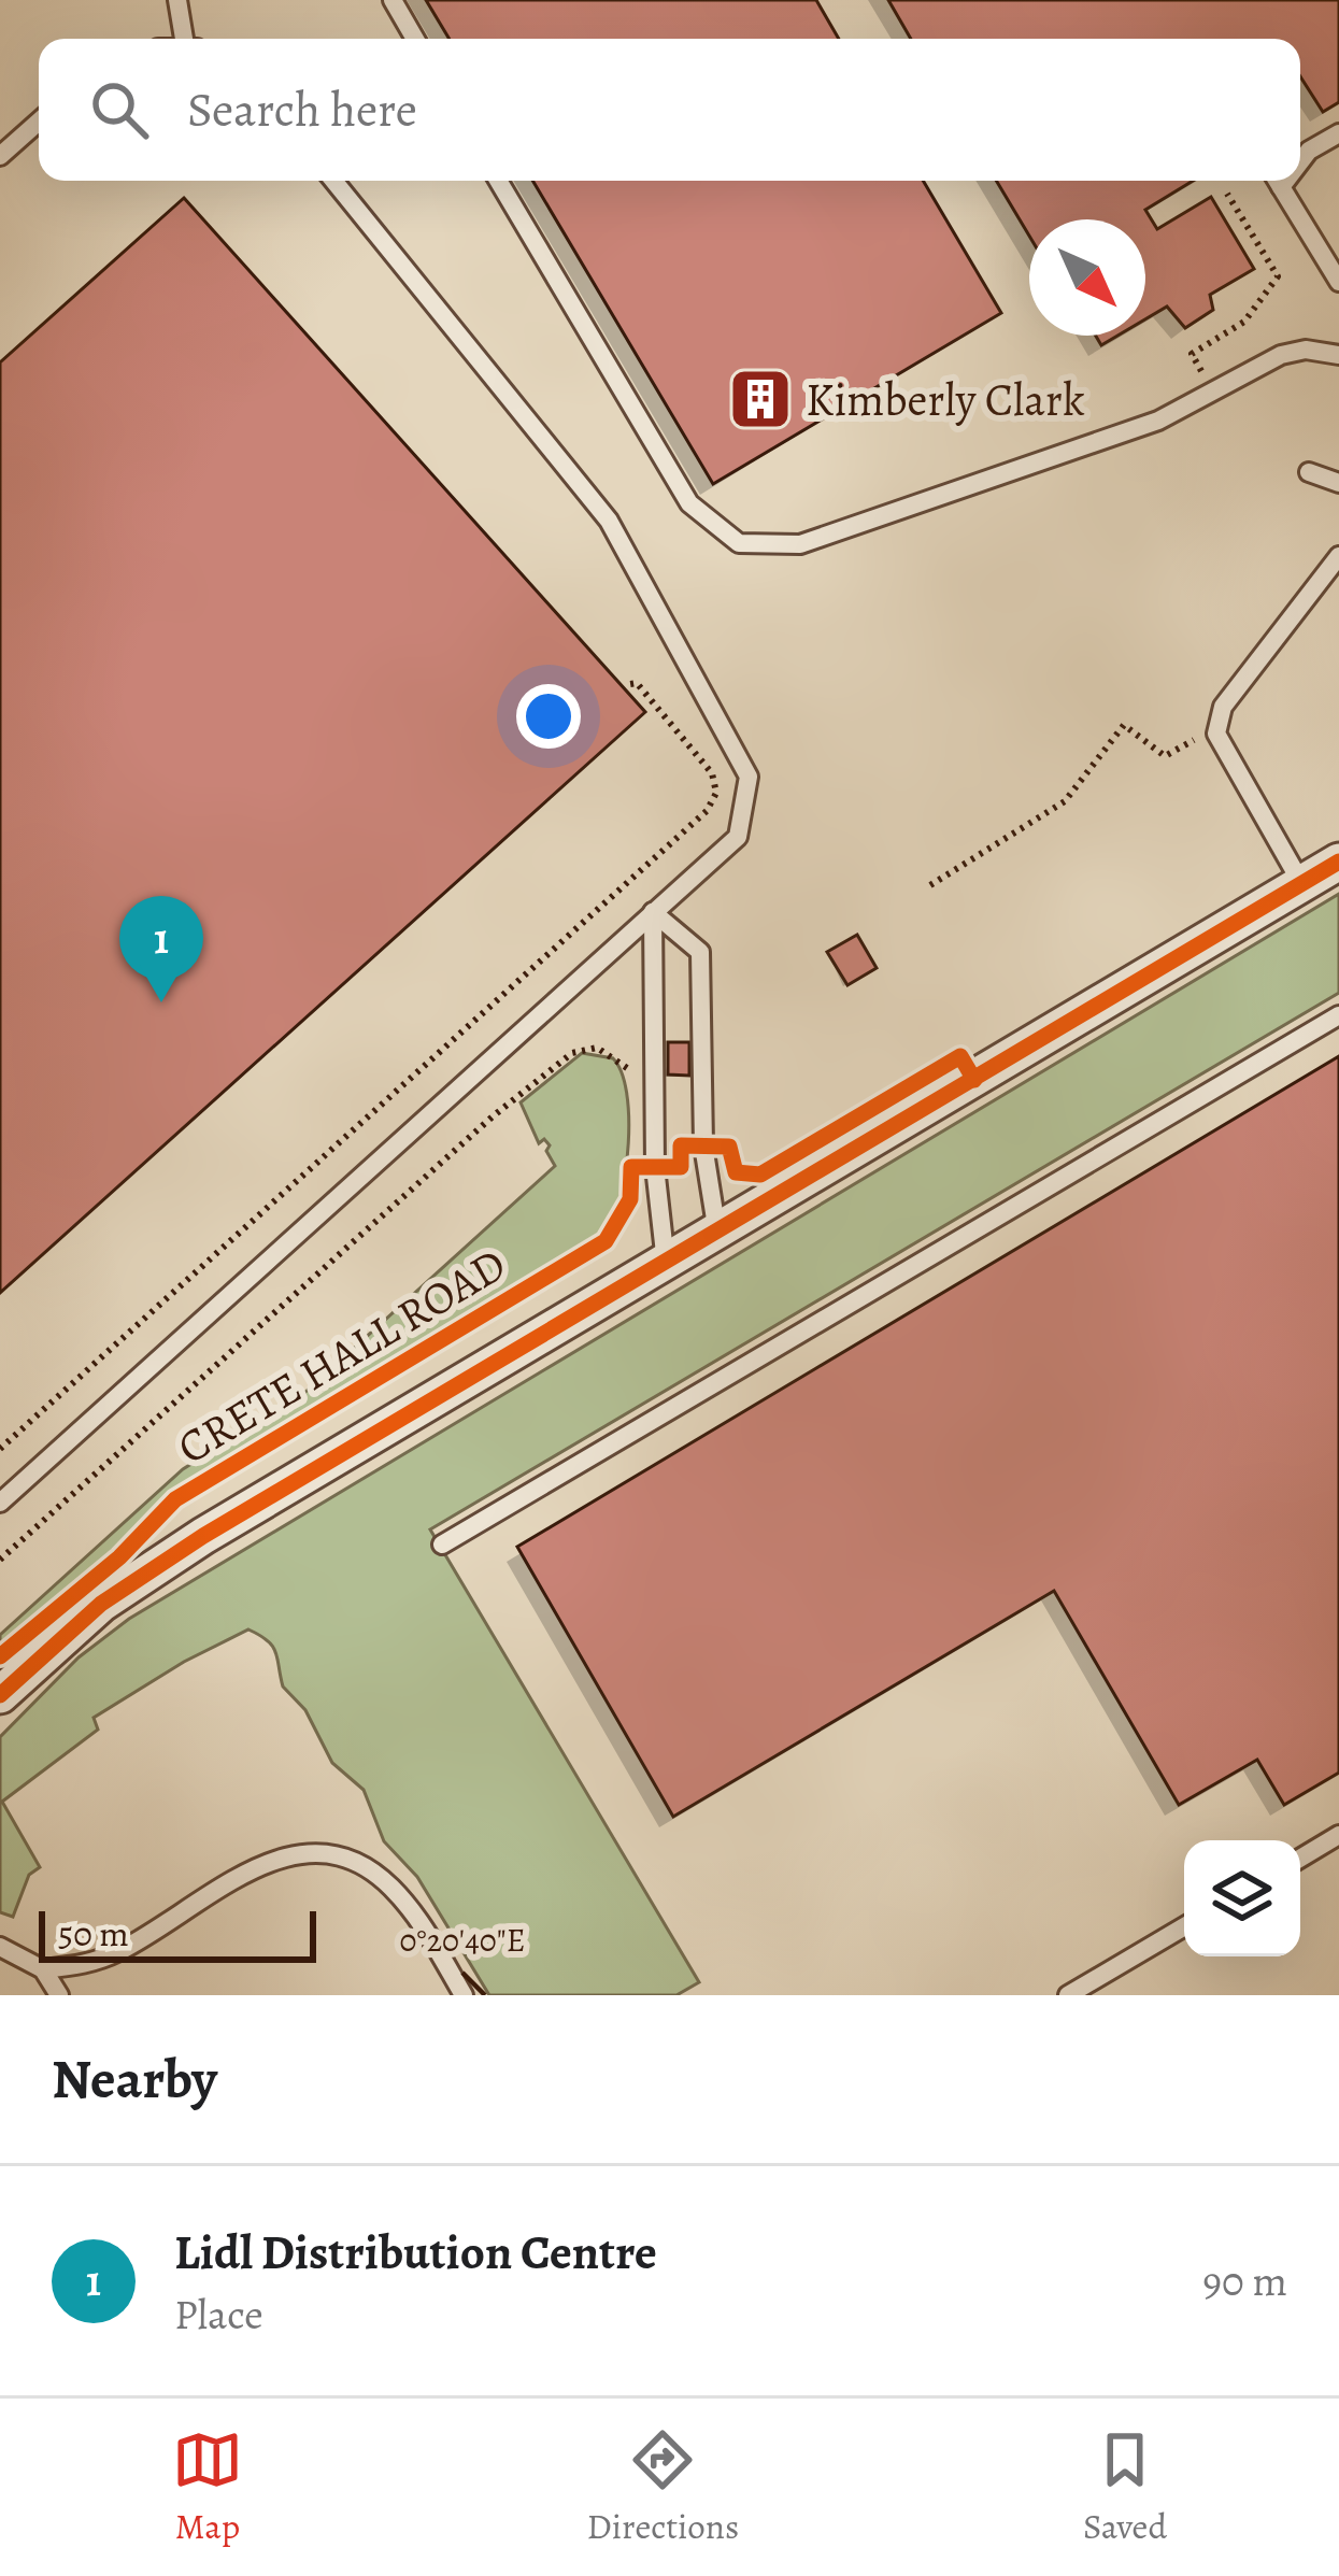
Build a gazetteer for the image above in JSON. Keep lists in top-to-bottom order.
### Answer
{
  "streets": {
    "street": ["CRETE HALL ROAD"]
  },
  "places": {
    "building": ["Kimberly Clark"]
  },
  "scale_bar": "50 m",
  "north": "bottom right",
  "page": {
    "search": "Search here",
    "pins": "1",
    "scale": "50 m",
    "heading": "Nearby",
    "list": [
      {
        "mark": "1",
        "name": "Lidl Distribution Centre",
        "note": "Place",
        "value": "90 m"
      }
    ],
    "nav": ["Map", "Directions", "Saved"]
  },
  "coordinates": ["0°20'40\"E"]
}
